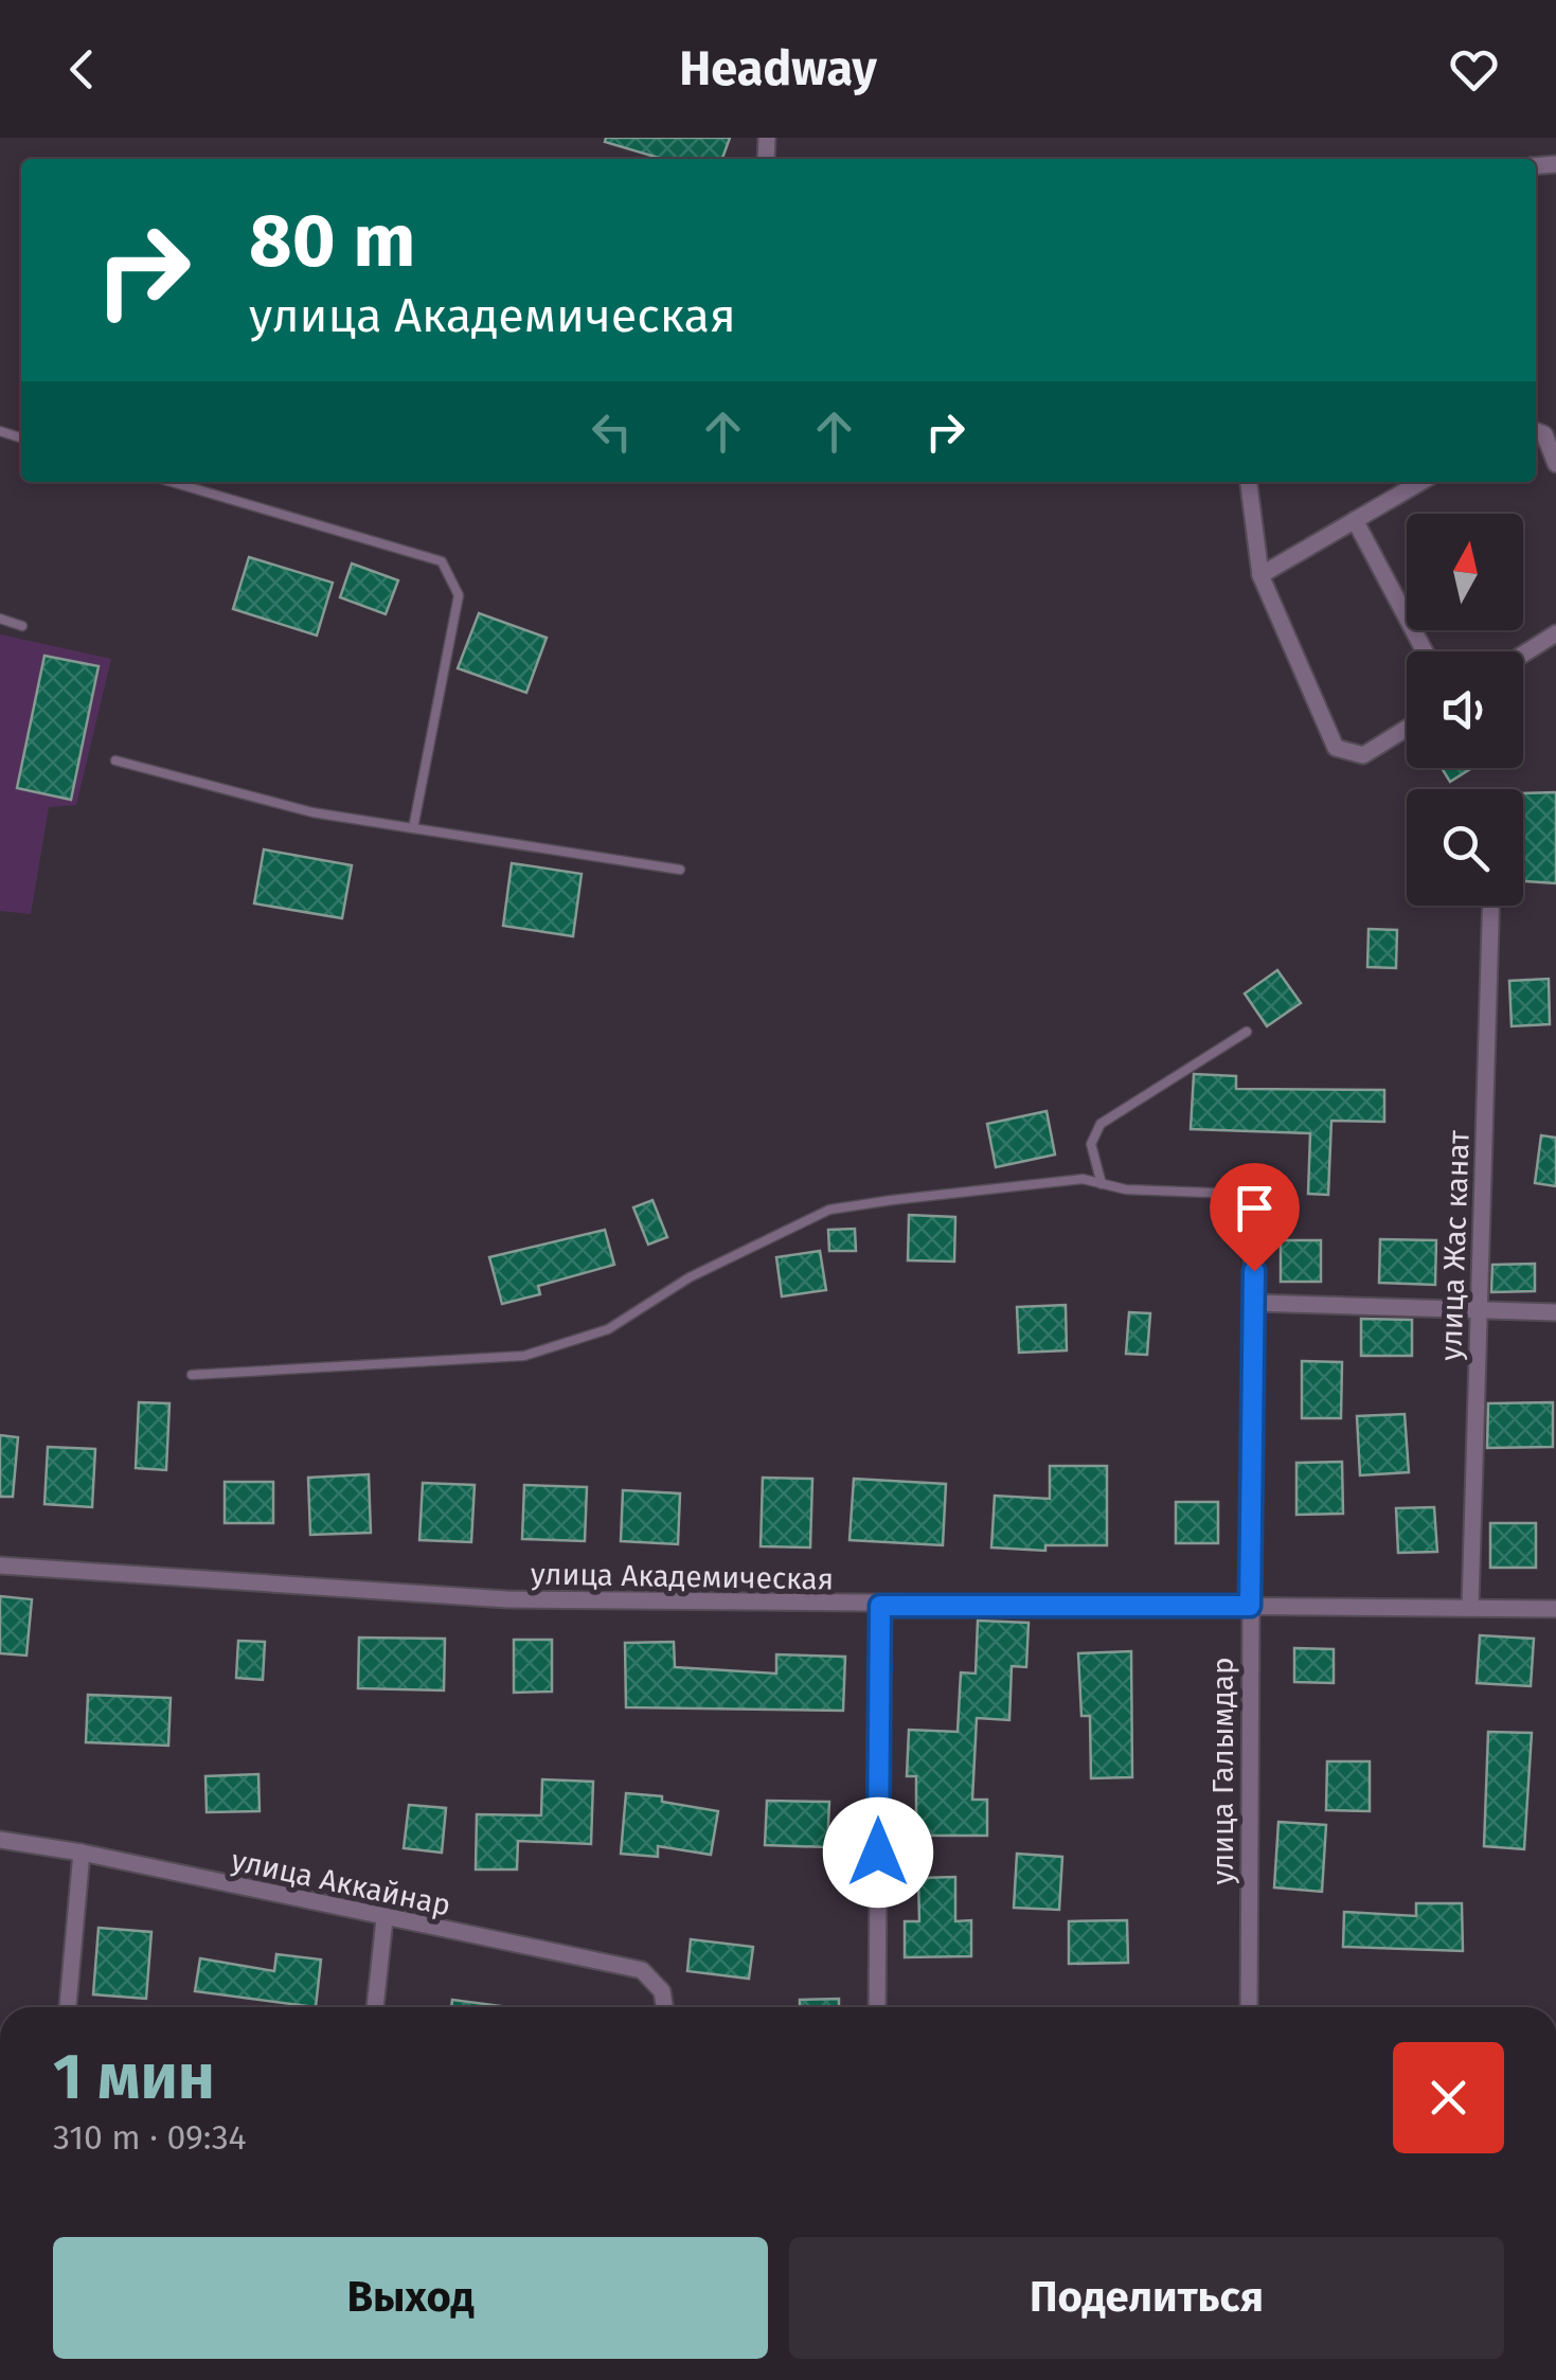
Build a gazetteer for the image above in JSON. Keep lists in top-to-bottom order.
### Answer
{
  "streets": {
    "street": [
      "улица Жас канат",
      "улица Академическая",
      "улица Галымдар",
      "улица Аккайнар"
    ]
  },
  "crossings": [
    ["улица Жас канат", "улица Академическая"],
    ["улица Академическая", "улица Галымдар"]
  ],
  "north": "top",
  "page": {
    "header": "Headway",
    "turn": ["80 m", "улица Академическая"],
    "heading": ["1 мин", "310 m · 09:34"],
    "buttons": ["Выход", "Поделиться"]
  }
}
